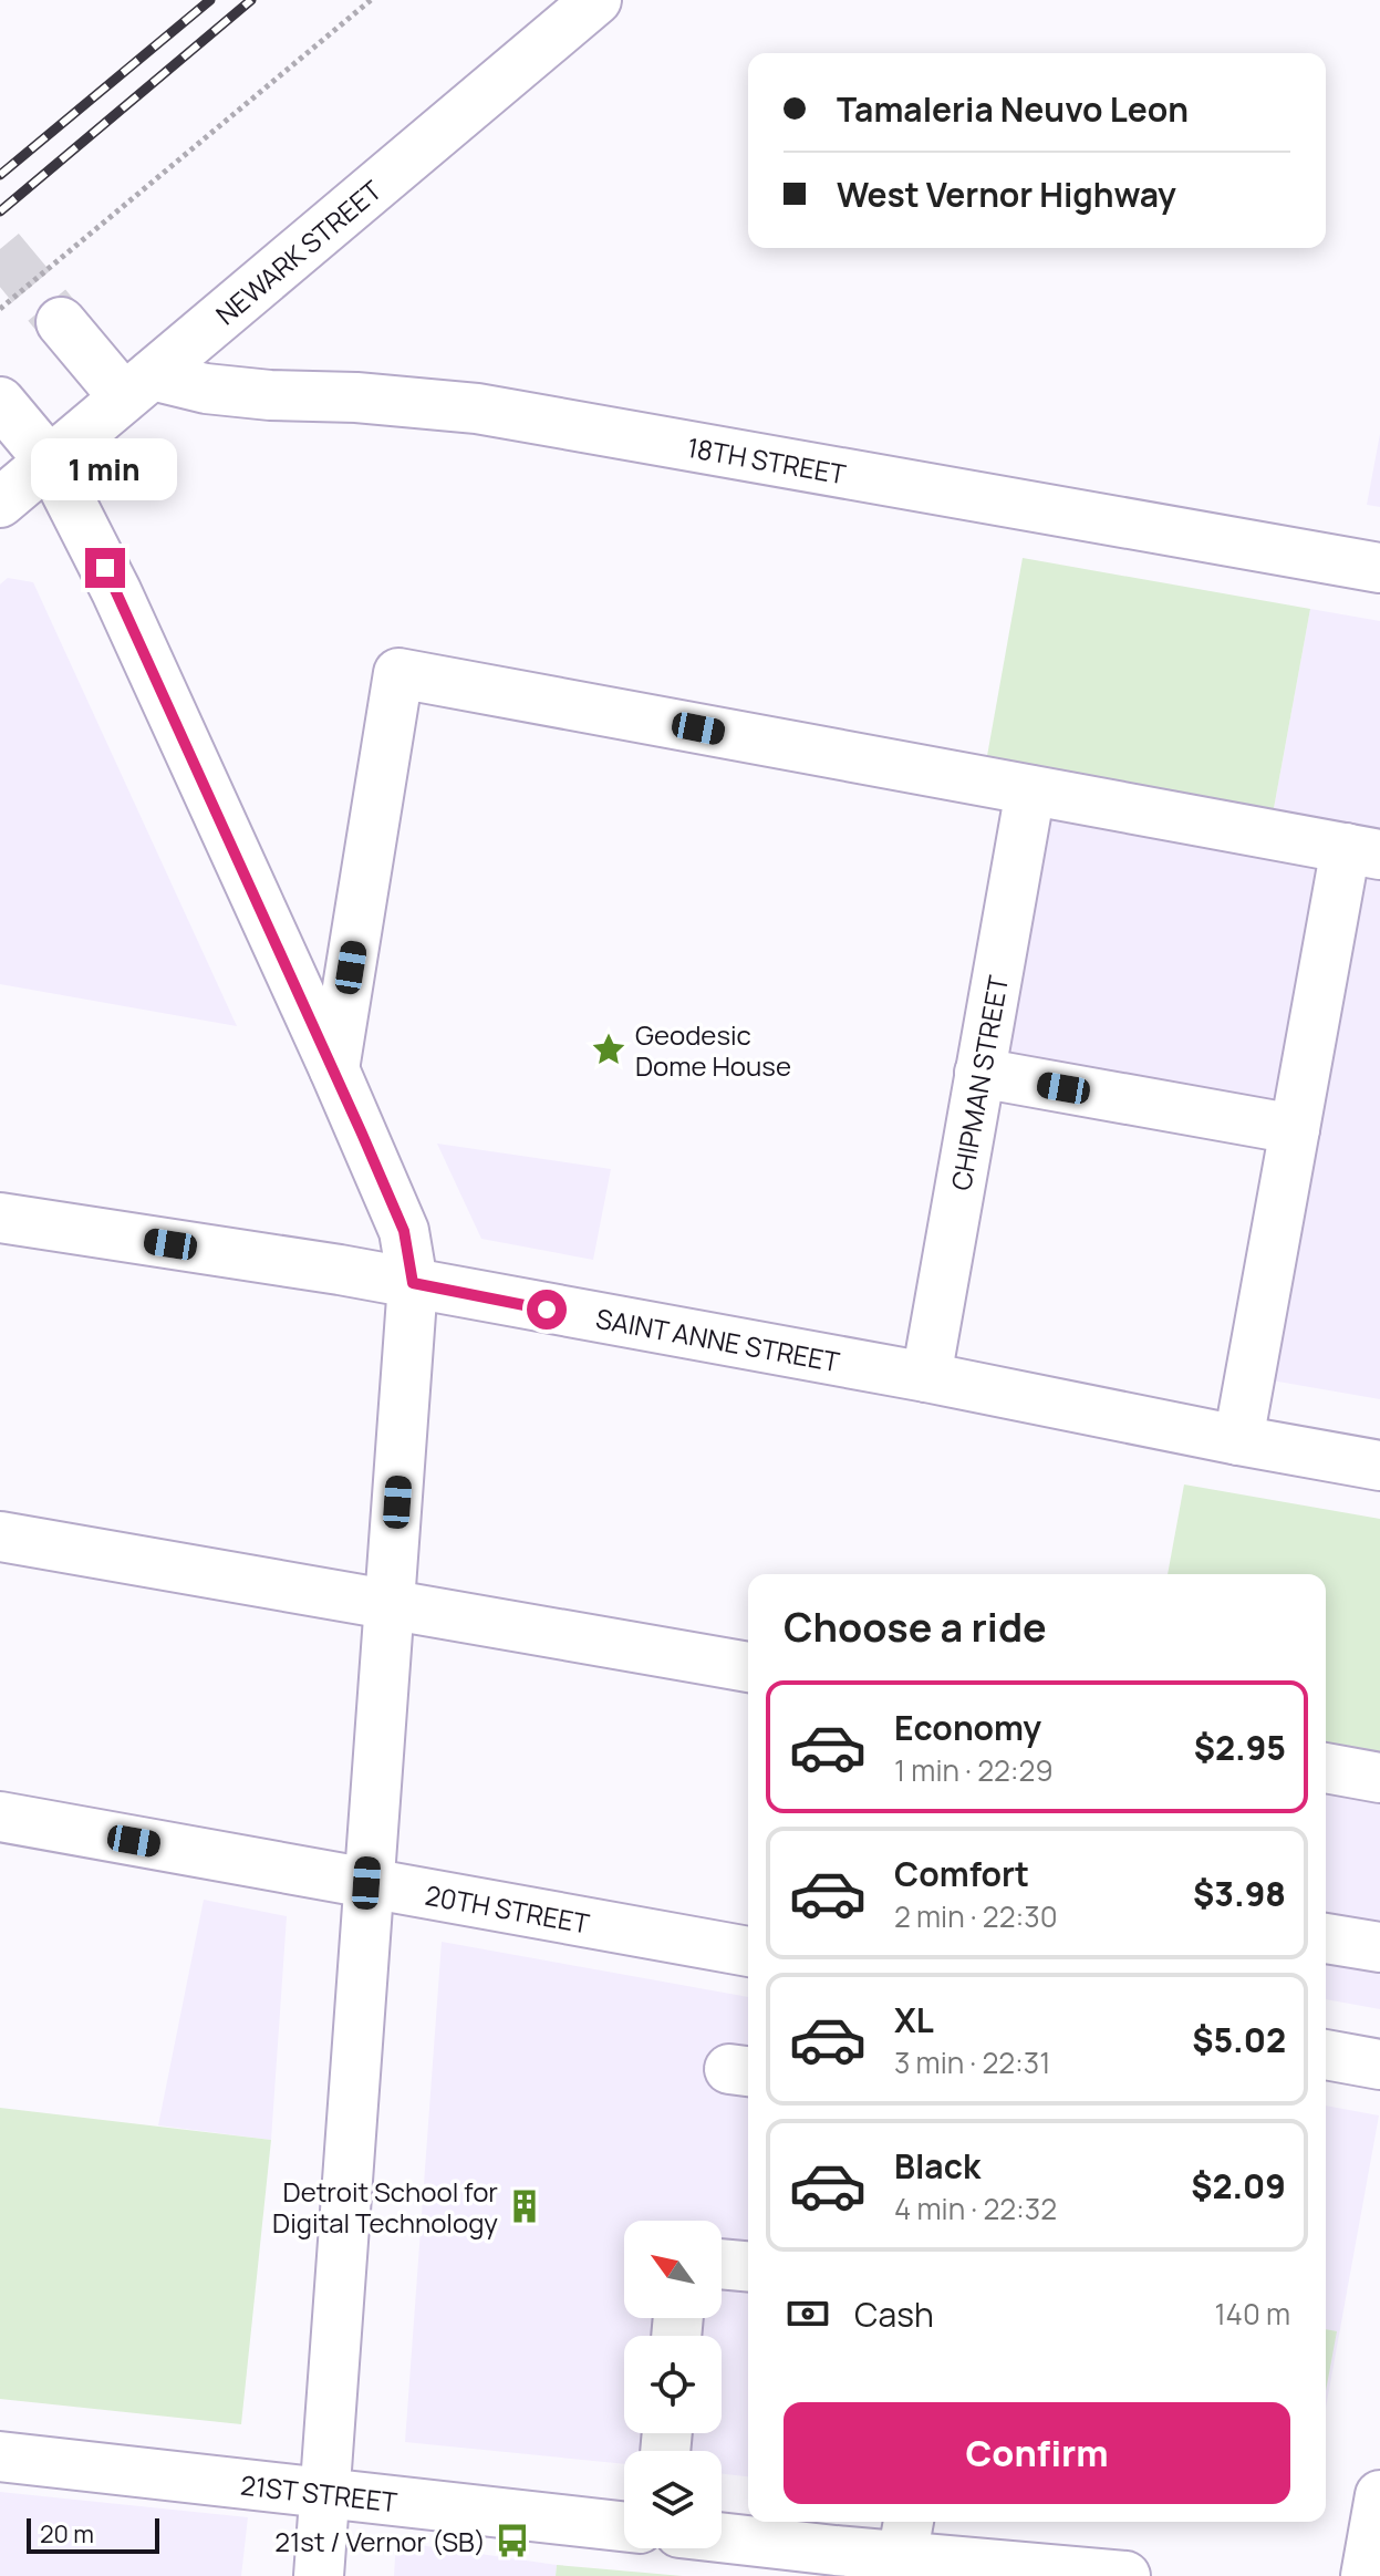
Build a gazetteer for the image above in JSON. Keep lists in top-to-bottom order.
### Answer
{
  "streets": {
    "street": [
      "NEWARK STREET",
      "18TH STREET",
      "CHIPMAN STREET",
      "SAINT ANNE STREET",
      "20TH STREET",
      "21ST STREET"
    ]
  },
  "crossings": [
    ["NEWARK STREET", "18TH STREET"],
    ["CHIPMAN STREET", "SAINT ANNE STREET"]
  ],
  "places": {
    "place": ["Geodesic Dome House"],
    "building": ["Detroit School for Digital Technology"],
    "bus stop": ["21st / Vernor (SB)"]
  },
  "scale_bar": "20 m",
  "north": "top left",
  "page": {
    "banner": ["Tamaleria Neuvo Leon", "West Vernor Highway"],
    "bubble": "1 min",
    "heading": "Choose a ride",
    "list": [
      {
        "name": "Economy",
        "note": "1 min · 22:29",
        "value": "$2.95"
      },
      {
        "name": "Comfort",
        "note": "2 min · 22:30",
        "value": "$3.98"
      },
      {
        "name": "XL",
        "note": "3 min · 22:31",
        "value": "$5.02"
      },
      {
        "name": "Black",
        "note": "4 min · 22:32",
        "value": "$2.09"
      }
    ],
    "pay": ["Cash", "140 m"],
    "buttons": "Confirm",
    "scale": "20 m"
  }
}
